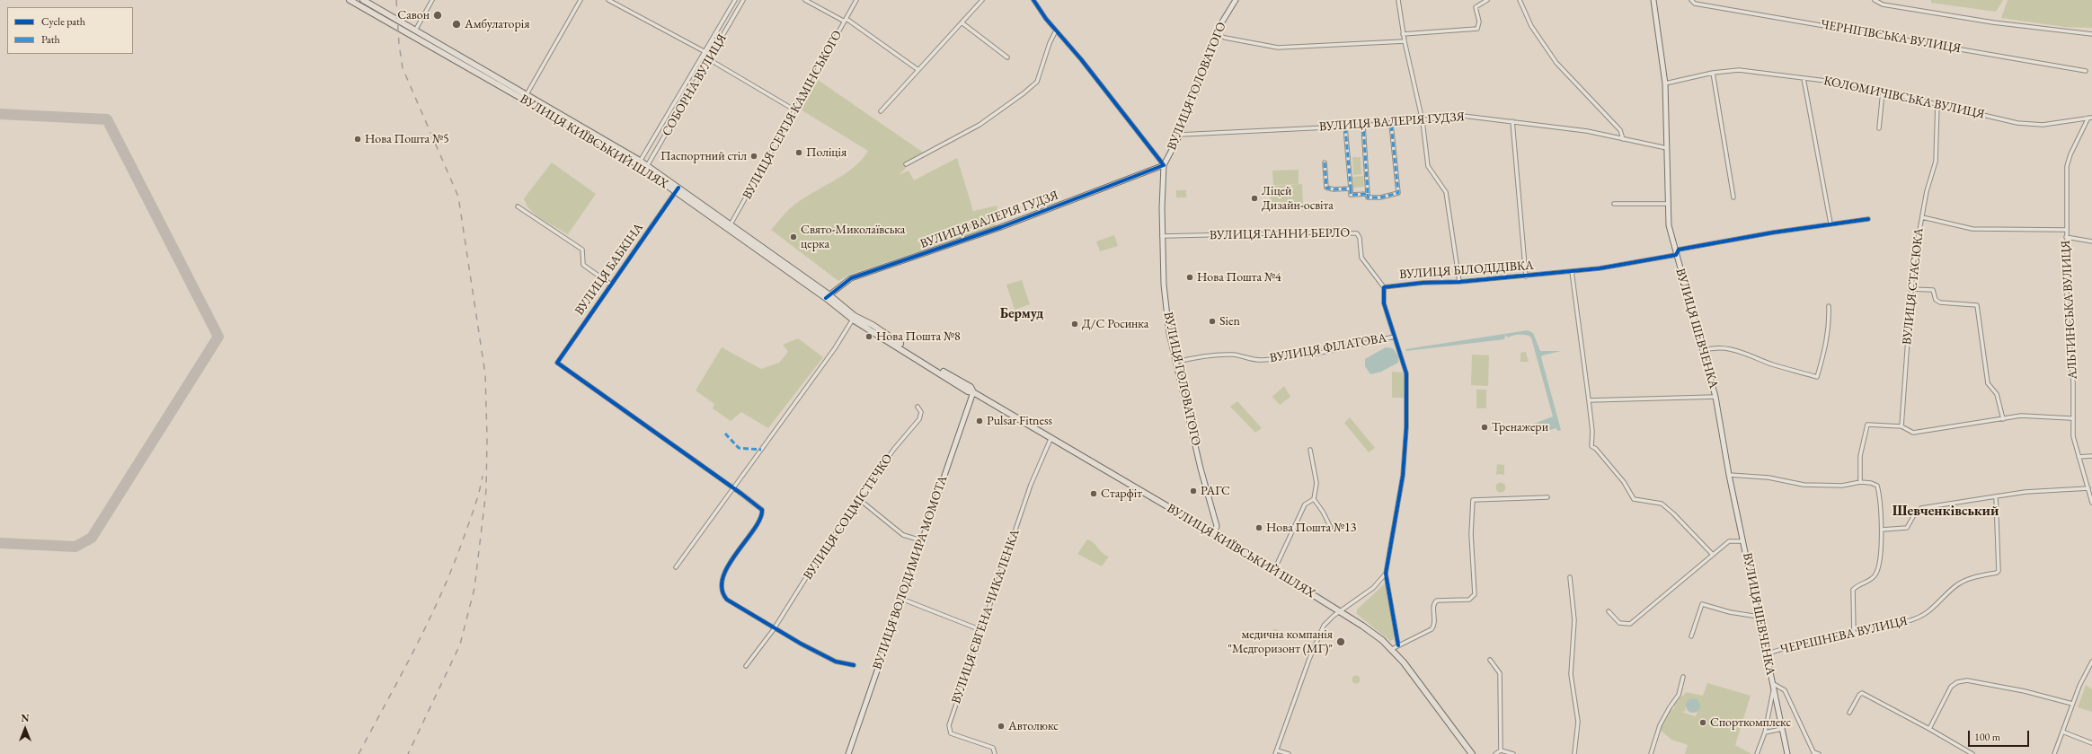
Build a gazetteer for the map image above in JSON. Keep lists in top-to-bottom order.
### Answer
{
  "streets": {
    "highway": ["ВУЛИЦЯ КИЇВСЬКИЙ ШЛЯХ"],
    "main road": [
      "ВУЛИЦЯ ГОЛОВАТОГО",
      "ВУЛИЦЯ ВАЛЕРІЯ ГУДЗЯ",
      "ВУЛИЦЯ ШЕВЧЕНКА",
      "ВУЛИЦЯ ВОЛОДИМИРА МОМОТА"
    ],
    "street": [
      "ЧЕРНІГІВСЬКА ВУЛИЦЯ",
      "СОБОРНА ВУЛИЦЯ",
      "КОЛОМИЧІВСЬКА ВУЛИЦЯ",
      "ВУЛИЦЯ СЕРГІЯ КАМІНСЬКОГО",
      "ВУЛИЦЯ ГАННИ БЕРЛО",
      "ВУЛИЦЯ БАБКІНА",
      "ВУЛИЦЯ БІЛОДІДІВКА",
      "ВУЛИЦЯ СТАСЮКА",
      "АЛЬТИНСЬКА ВУЛИЦЯ",
      "ВУЛИЦЯ ФІЛАТОВА",
      "ВУЛИЦЯ СОЦМІСТЕЧКО",
      "ВУЛИЦЯ ЄВГЕНА ЧИКАЛЕНКА",
      "ЧЕРЕШНЕВА ВУЛИЦЯ"
    ]
  },
  "crossings": [
    ["СОБОРНА ВУЛИЦЯ", "ВУЛИЦЯ КИЇВСЬКИЙ ШЛЯХ"],
    ["ВУЛИЦЯ ГОЛОВАТОГО", "ВУЛИЦЯ ВАЛЕРІЯ ГУДЗЯ"],
    ["ВУЛИЦЯ ГОЛОВАТОГО", "ВУЛИЦЯ КИЇВСЬКИЙ ШЛЯХ"],
    ["ВУЛИЦЯ ГОЛОВАТОГО", "ВУЛИЦЯ ГАННИ БЕРЛО"],
    ["ВУЛИЦЯ ГОЛОВАТОГО", "ВУЛИЦЯ ФІЛАТОВА"],
    ["КОЛОМИЧІВСЬКА ВУЛИЦЯ", "ВУЛИЦЯ СТАСЮКА"],
    ["КОЛОМИЧІВСЬКА ВУЛИЦЯ", "АЛЬТИНСЬКА ВУЛИЦЯ"],
    ["КОЛОМИЧІВСЬКА ВУЛИЦЯ", "ВУЛИЦЯ ШЕВЧЕНКА"],
    ["ВУЛИЦЯ СЕРГІЯ КАМІНСЬКОГО", "ВУЛИЦЯ КИЇВСЬКИЙ ШЛЯХ"],
    ["ВУЛИЦЯ ВАЛЕРІЯ ГУДЗЯ", "ВУЛИЦЯ КИЇВСЬКИЙ ШЛЯХ"],
    ["ВУЛИЦЯ ВАЛЕРІЯ ГУДЗЯ", "ВУЛИЦЯ ШЕВЧЕНКА"],
    ["ВУЛИЦЯ КИЇВСЬКИЙ ШЛЯХ", "ВУЛИЦЯ БАБКІНА"],
    ["ВУЛИЦЯ КИЇВСЬКИЙ ШЛЯХ", "ВУЛИЦЯ ВОЛОДИМИРА МОМОТА"],
    ["ВУЛИЦЯ КИЇВСЬКИЙ ШЛЯХ", "ВУЛИЦЯ ЄВГЕНА ЧИКАЛЕНКА"],
    ["ВУЛИЦЯ ГАННИ БЕРЛО", "ВУЛИЦЯ БІЛОДІДІВКА"],
    ["ВУЛИЦЯ БІЛОДІДІВКА", "ВУЛИЦЯ ШЕВЧЕНКА"],
    ["ВУЛИЦЯ БІЛОДІДІВКА", "ВУЛИЦЯ ФІЛАТОВА"],
    ["ВУЛИЦЯ ШЕВЧЕНКА", "ЧЕРЕШНЕВА ВУЛИЦЯ"]
  ],
  "districts": ["Бермуд", "Шевченківський"],
  "places": [
    "Савон",
    "Амбулаторія",
    "Нова Пошта №5",
    "Поліція",
    "Паспортний стіл",
    "Ліцей Дизайн-освіта",
    "Свято-Миколаївська церка",
    "Нова Пошта №4",
    "Sien",
    "Д/С Росинка",
    "Нова Пошта №8",
    "Pulsar Fitness",
    "Тренажери",
    "РАГС",
    "Старфіт",
    "Нова Пошта №13",
    "медична компанія \"Медгоризонт (МГ)\"",
    "Спорткомплекс",
    "Автолюкс"
  ],
  "legend": ["Cycle path", "Path"],
  "scale_bar": "100 m",
  "north": "top"
}
